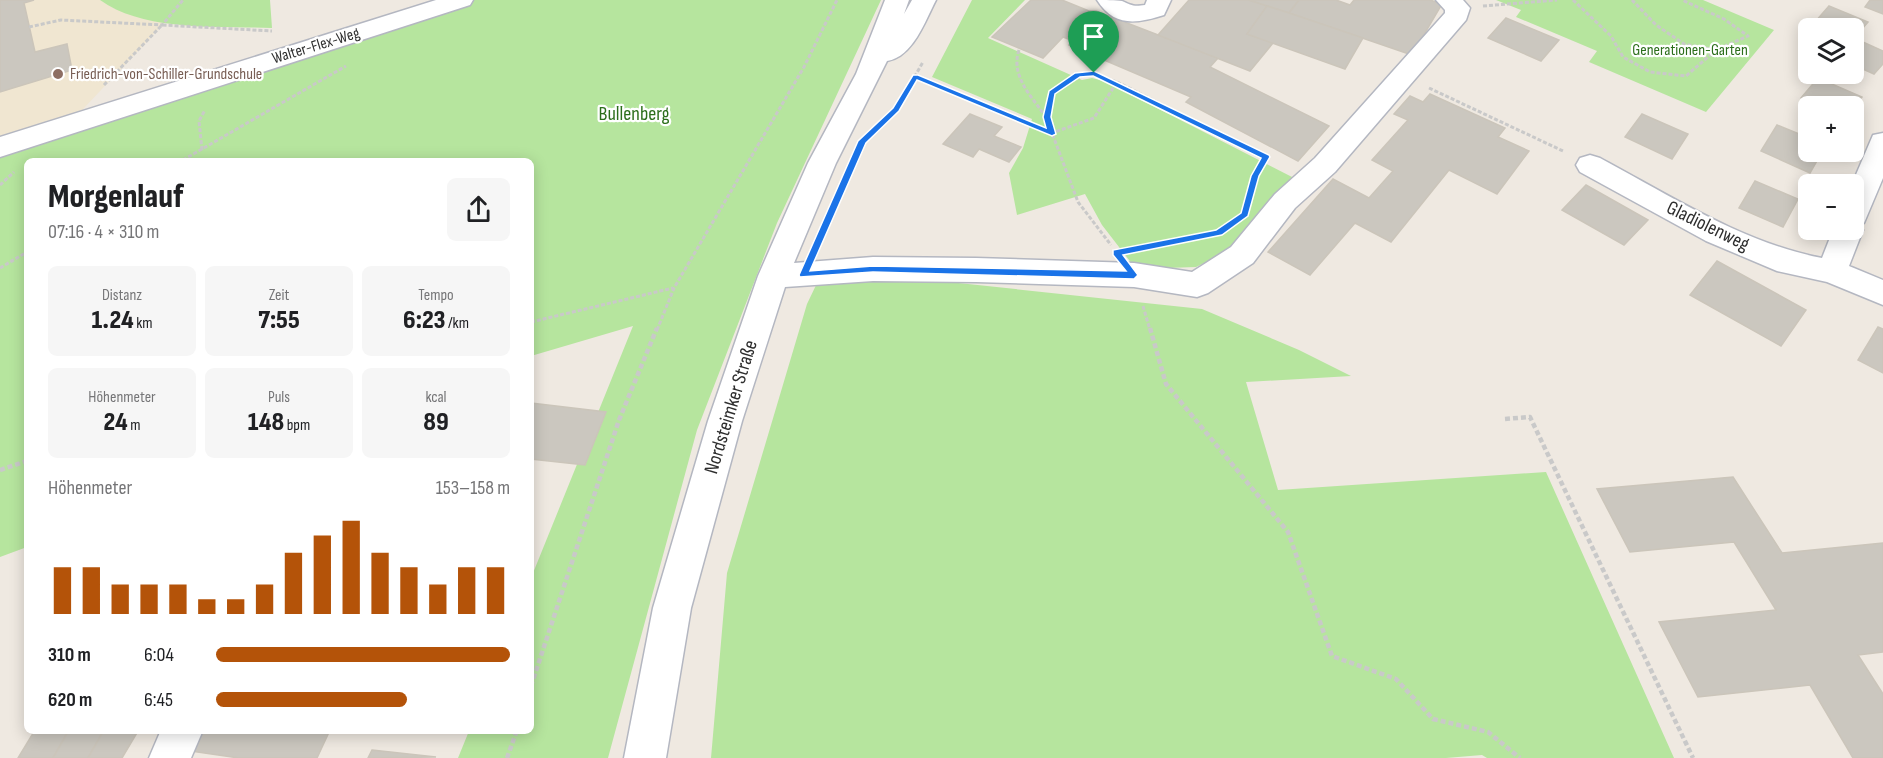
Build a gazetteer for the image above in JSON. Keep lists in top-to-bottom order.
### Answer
{
  "streets": {
    "street": ["Walter-Flex-Weg", "Gladiolenweg", "Nordsteimker Straße"]
  },
  "parks": ["Generationen-Garten", "Bullenberg"],
  "places": ["Friedrich-von-Schiller-Grundschule"],
  "page": {
    "map_buttons": ["+", "−"],
    "heading": ["Morgenlauf", "07:16 · 4 × 310 m"],
    "stats": [
      ["Distanz", "1.24 km"],
      ["Zeit", "7:55"],
      ["Tempo", "6:23 /km"],
      ["Höhenmeter", "24 m"],
      ["Puls", "148 bpm"],
      ["kcal", "89"]
    ],
    "chart": ["Höhenmeter", "153–158 m"],
    "list": [
      {
        "name": "310 m",
        "note": "6:04"
      },
      {
        "name": "620 m",
        "note": "6:45"
      }
    ]
  }
}
